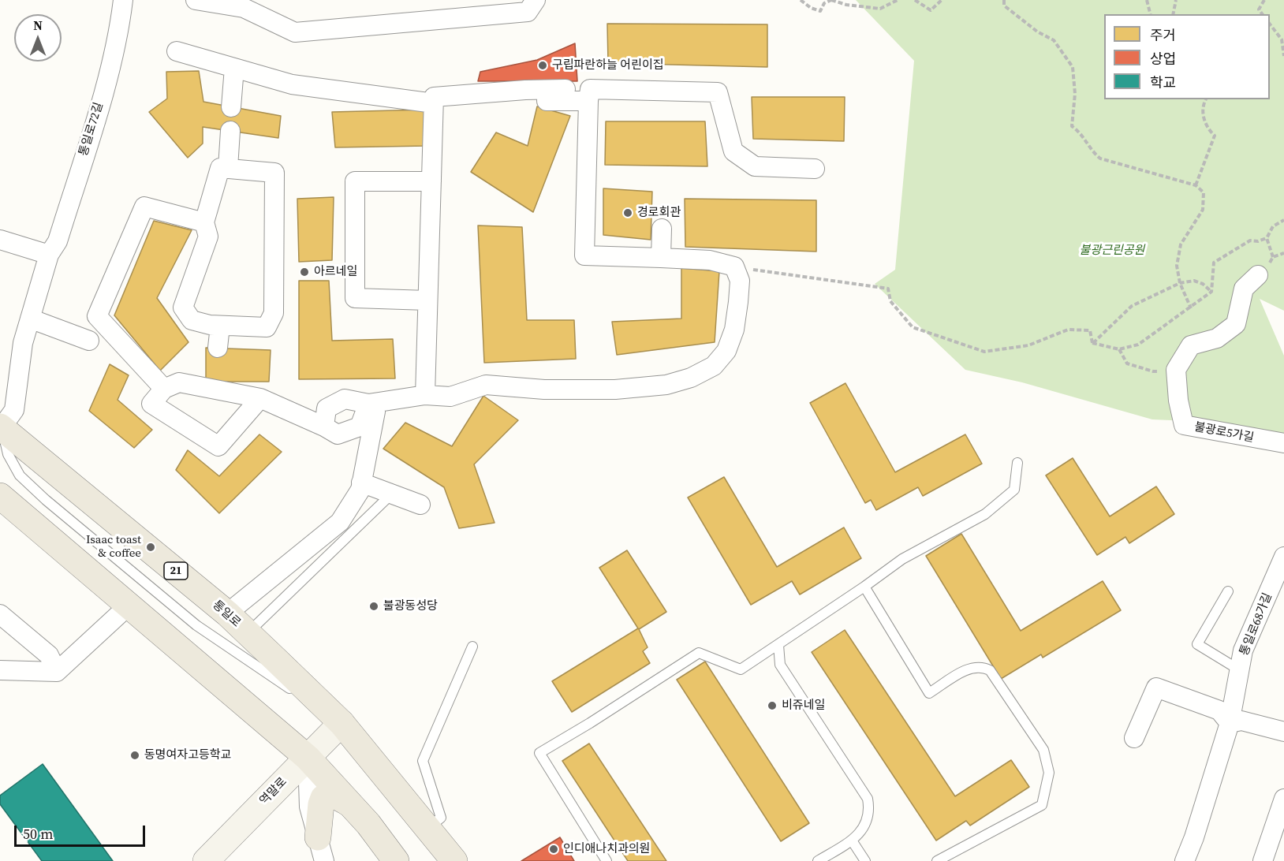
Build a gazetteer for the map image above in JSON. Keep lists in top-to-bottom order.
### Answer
{
  "streets": {
    "main road": ["21", "통일로"],
    "street": [
      "통일로72길",
      "불광로5가길",
      "통일로68가길",
      "역말로"
    ]
  },
  "crossings": [
    ["통일로72길", "통일로"],
    ["통일로", "역말로"]
  ],
  "parks": ["불광근린공원"],
  "places": [
    "구립파란하늘 어린이집",
    "경로회관",
    "아르네일",
    "Isaac toast & coffee",
    "불광동성당",
    "비쥬네일",
    "동명여자고등학교",
    "인디애나치과의원"
  ],
  "legend": ["주거", "상업", "학교"],
  "scale_bar": "50 m",
  "north": "top"
}
